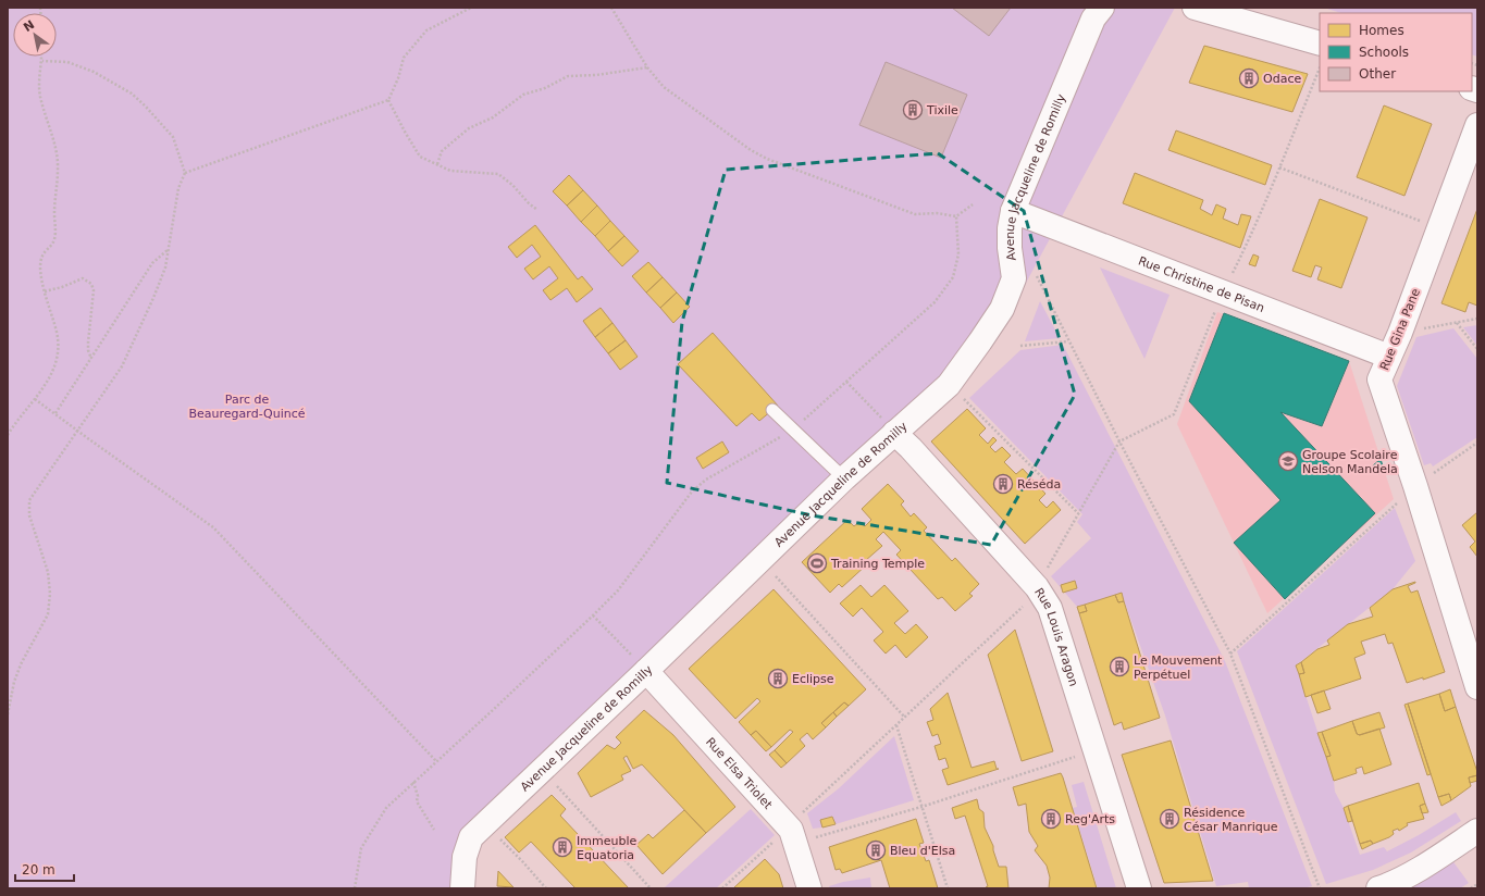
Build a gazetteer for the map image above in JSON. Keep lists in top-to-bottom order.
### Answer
{
  "streets": {
    "street": [
      "Avenue Jacqueline de Romilly",
      "Rue Christine de Pisan",
      "Rue Gina Pane",
      "Rue Louis Aragon",
      "Rue Elsa Triolet"
    ]
  },
  "crossings": [
    ["Avenue Jacqueline de Romilly", "Rue Christine de Pisan"],
    ["Avenue Jacqueline de Romilly", "Rue Louis Aragon"],
    ["Avenue Jacqueline de Romilly", "Rue Elsa Triolet"],
    ["Rue Christine de Pisan", "Rue Gina Pane"]
  ],
  "parks": ["Parc de Beauregard-Quincé"],
  "places": {
    "building": [
      "Odace",
      "Tixile",
      "Réséda",
      "Le Mouvement Perpétuel",
      "Eclipse",
      "Reg'Arts",
      "Résidence César Manrique",
      "Immeuble Equatoria",
      "Bleu d'Elsa"
    ],
    "school or university": ["Groupe Scolaire Nelson Mandela"],
    "sports": ["Training Temple"]
  },
  "legend": ["Homes", "Schools", "Other"],
  "scale_bar": "20 m",
  "north": "top left"
}
